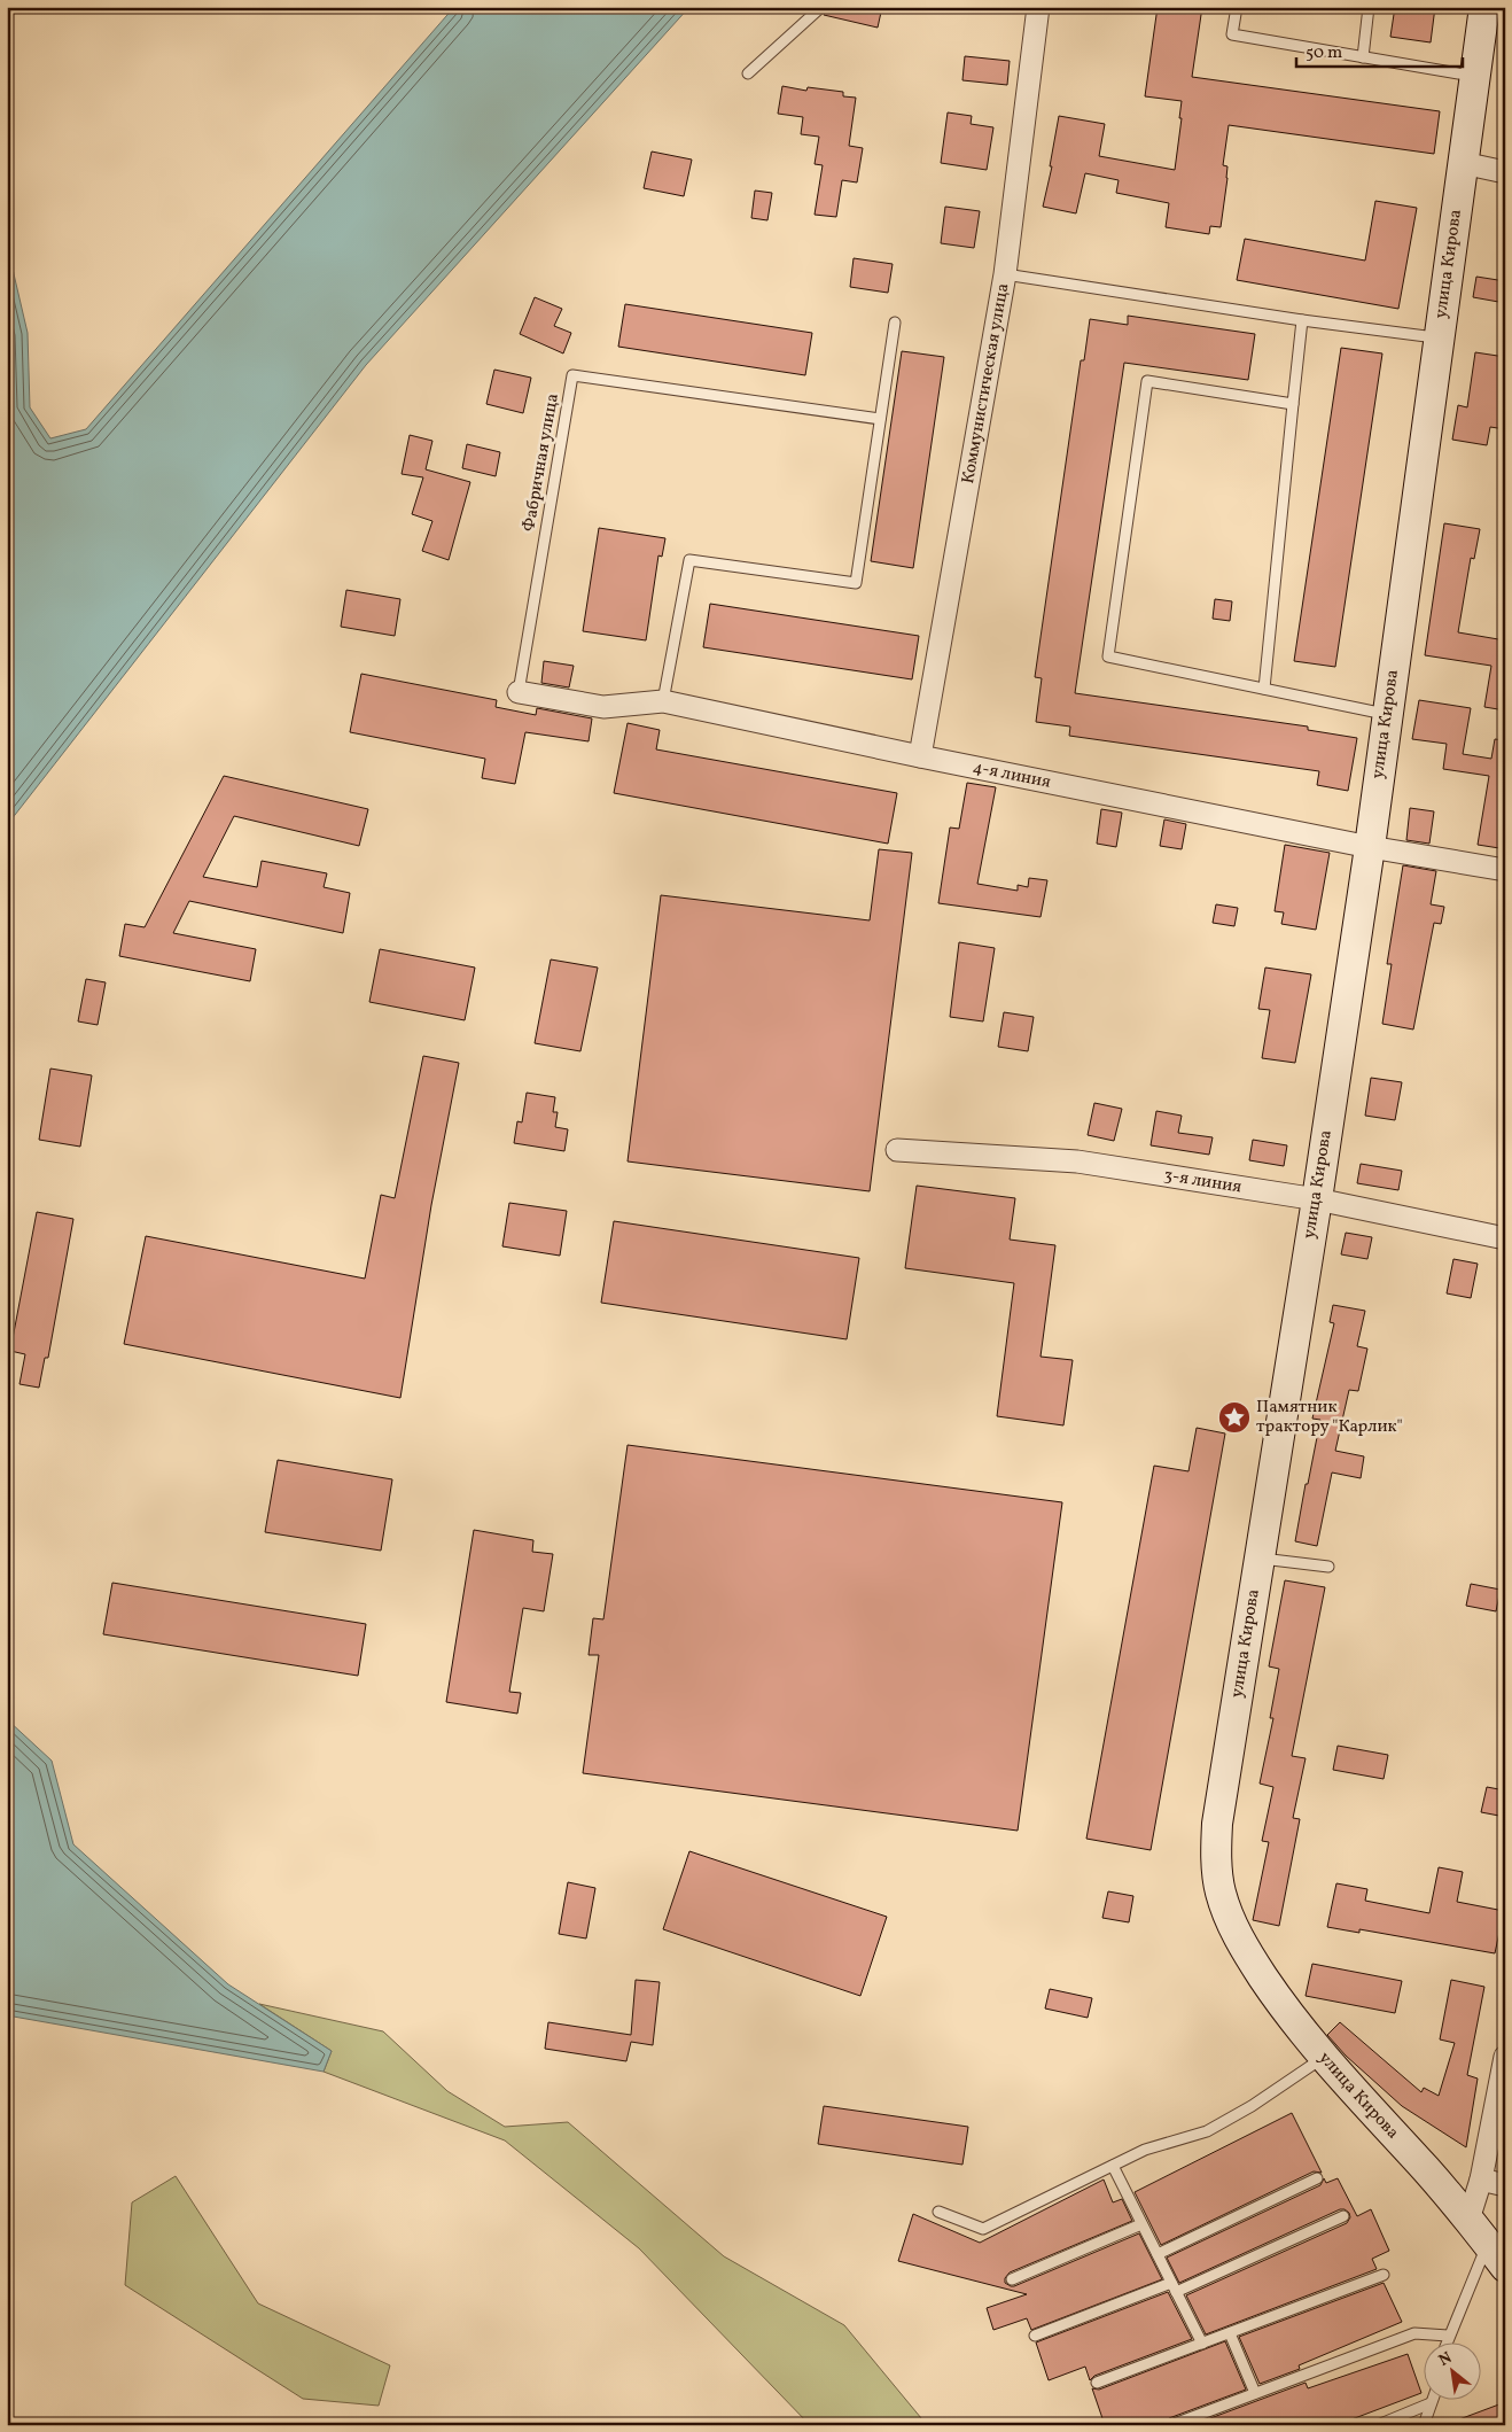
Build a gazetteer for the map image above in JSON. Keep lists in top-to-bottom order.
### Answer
{
  "streets": {
    "street": [
      "улица Кирова",
      "Коммунистическая улица",
      "4-я линия",
      "3-я линия"
    ],
    "lane": ["Фабричная улица"]
  },
  "crossings": [
    ["улица Кирова", "4-я линия"],
    ["улица Кирова", "3-я линия"],
    ["Коммунистическая улица", "4-я линия"],
    ["Фабричная улица", "4-я линия"]
  ],
  "places": {
    "place": ["Памятник трактору \"Карлик\""]
  },
  "scale_bar": "50 m",
  "north": "top left"
}
